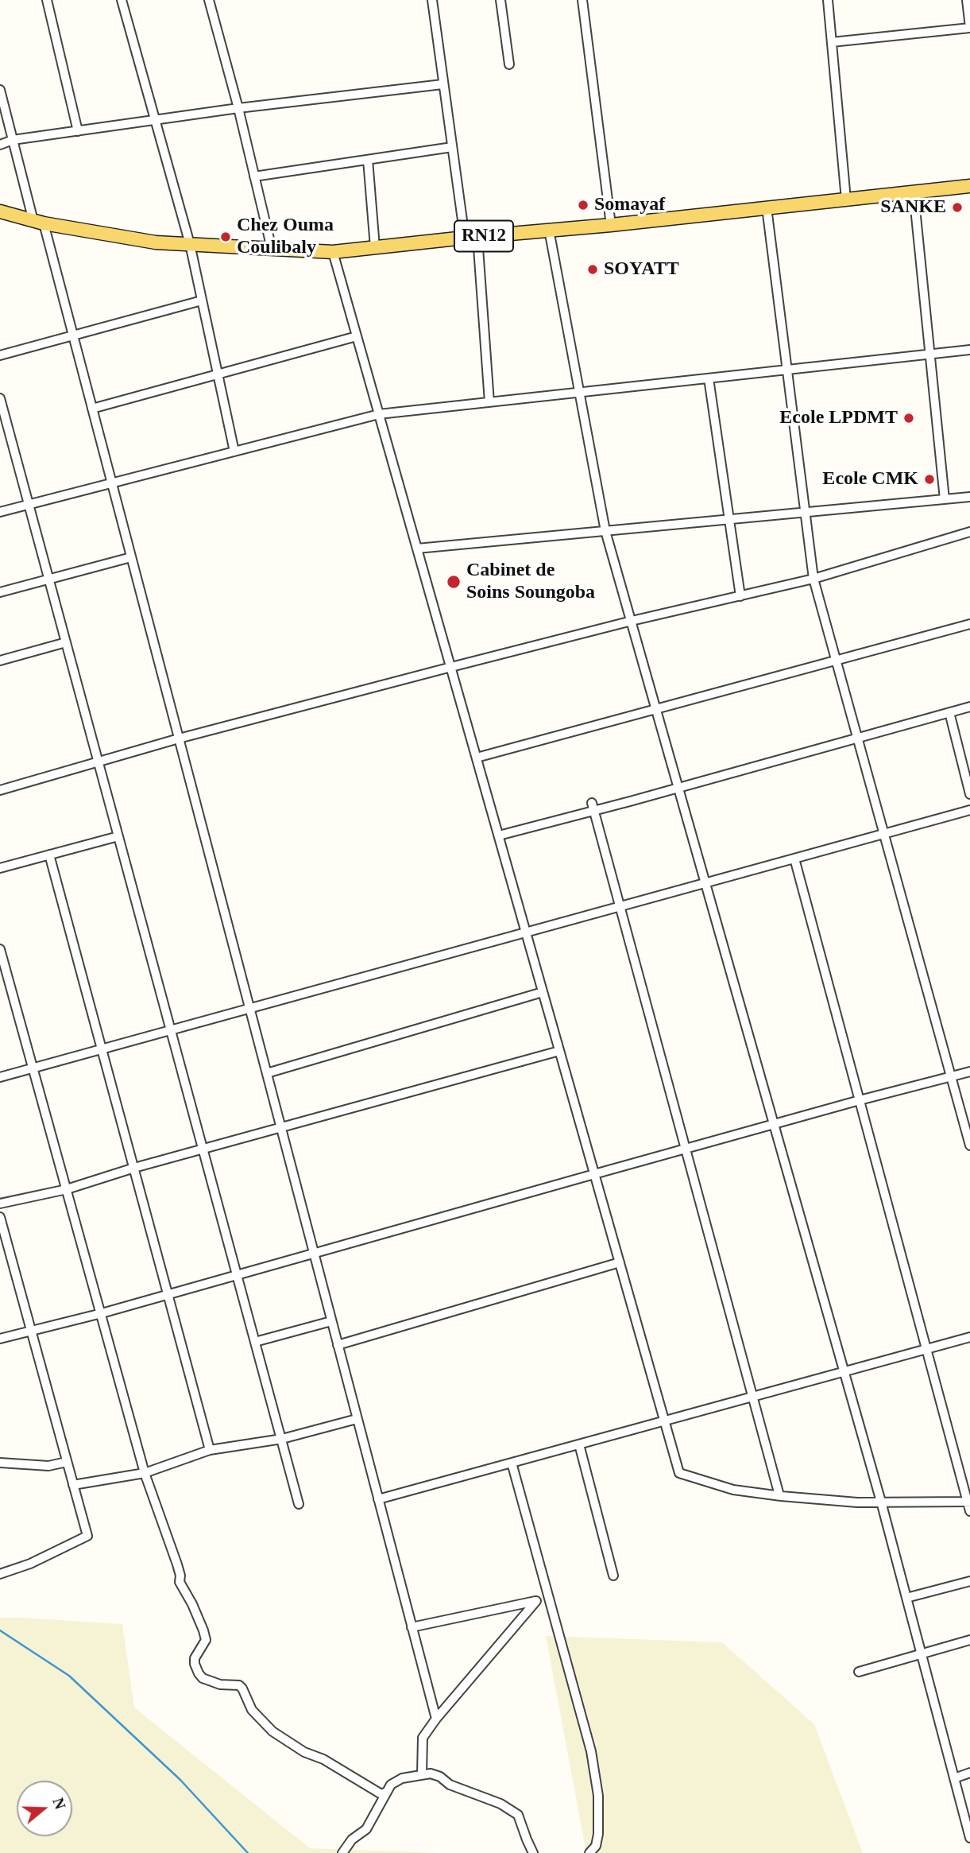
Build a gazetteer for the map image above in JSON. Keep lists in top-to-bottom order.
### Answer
{
  "streets": {
    "main road": ["RN12"]
  },
  "places": [
    "Somayaf",
    "SANKE",
    "Chez Ouma Coulibaly",
    "SOYATT",
    "Ecole LPDMT",
    "Ecole CMK",
    "Cabinet de Soins Soungoba"
  ],
  "north": "right"
}
